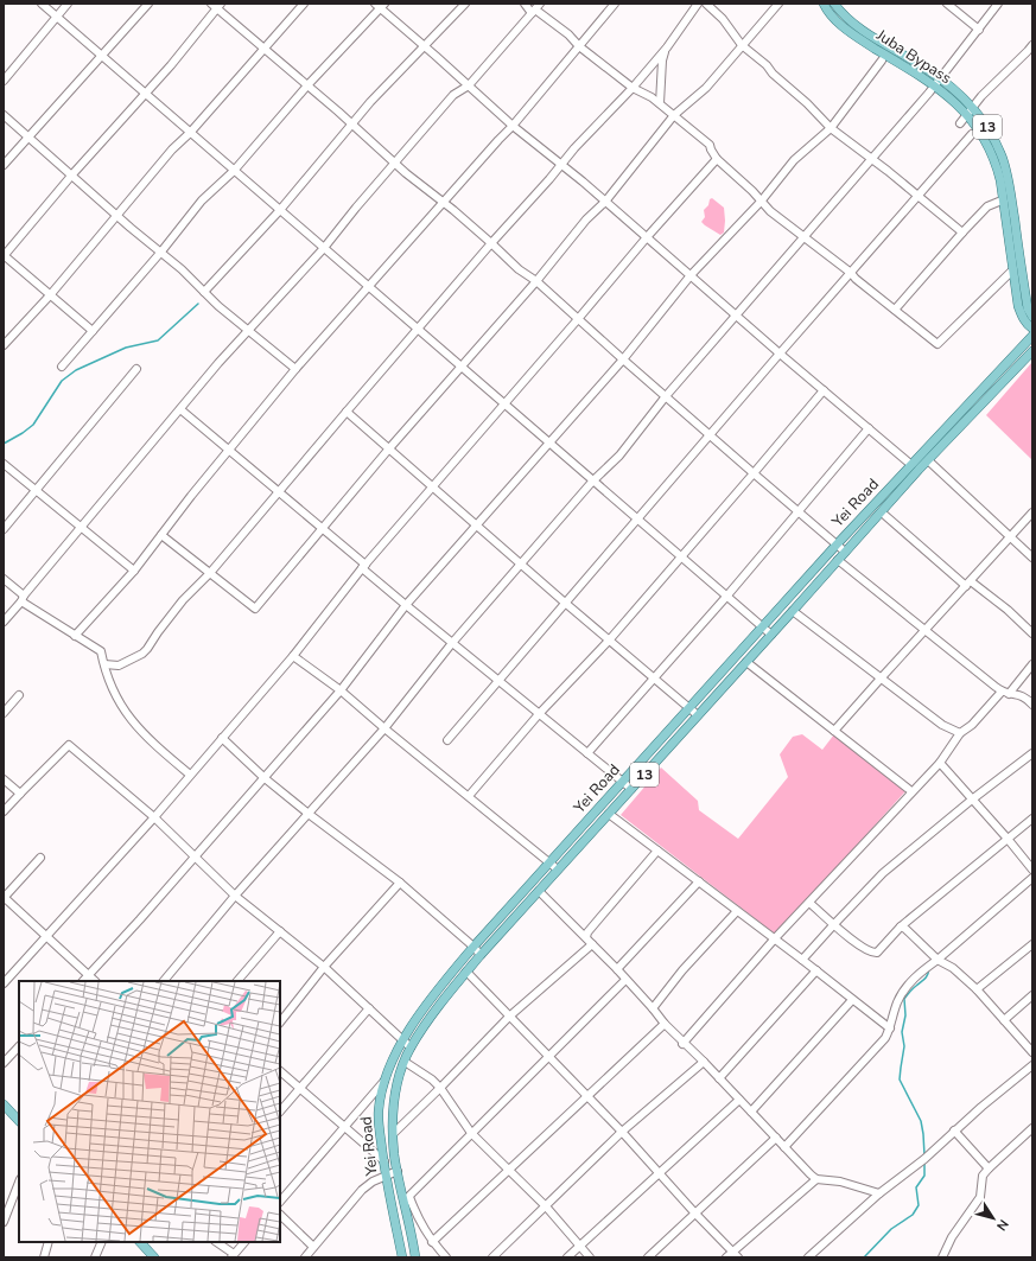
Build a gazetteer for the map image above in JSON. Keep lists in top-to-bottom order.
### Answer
{
  "streets": {
    "main road": ["Juba Bypass", "13", "Yei Road"]
  },
  "north": "bottom right"
}
